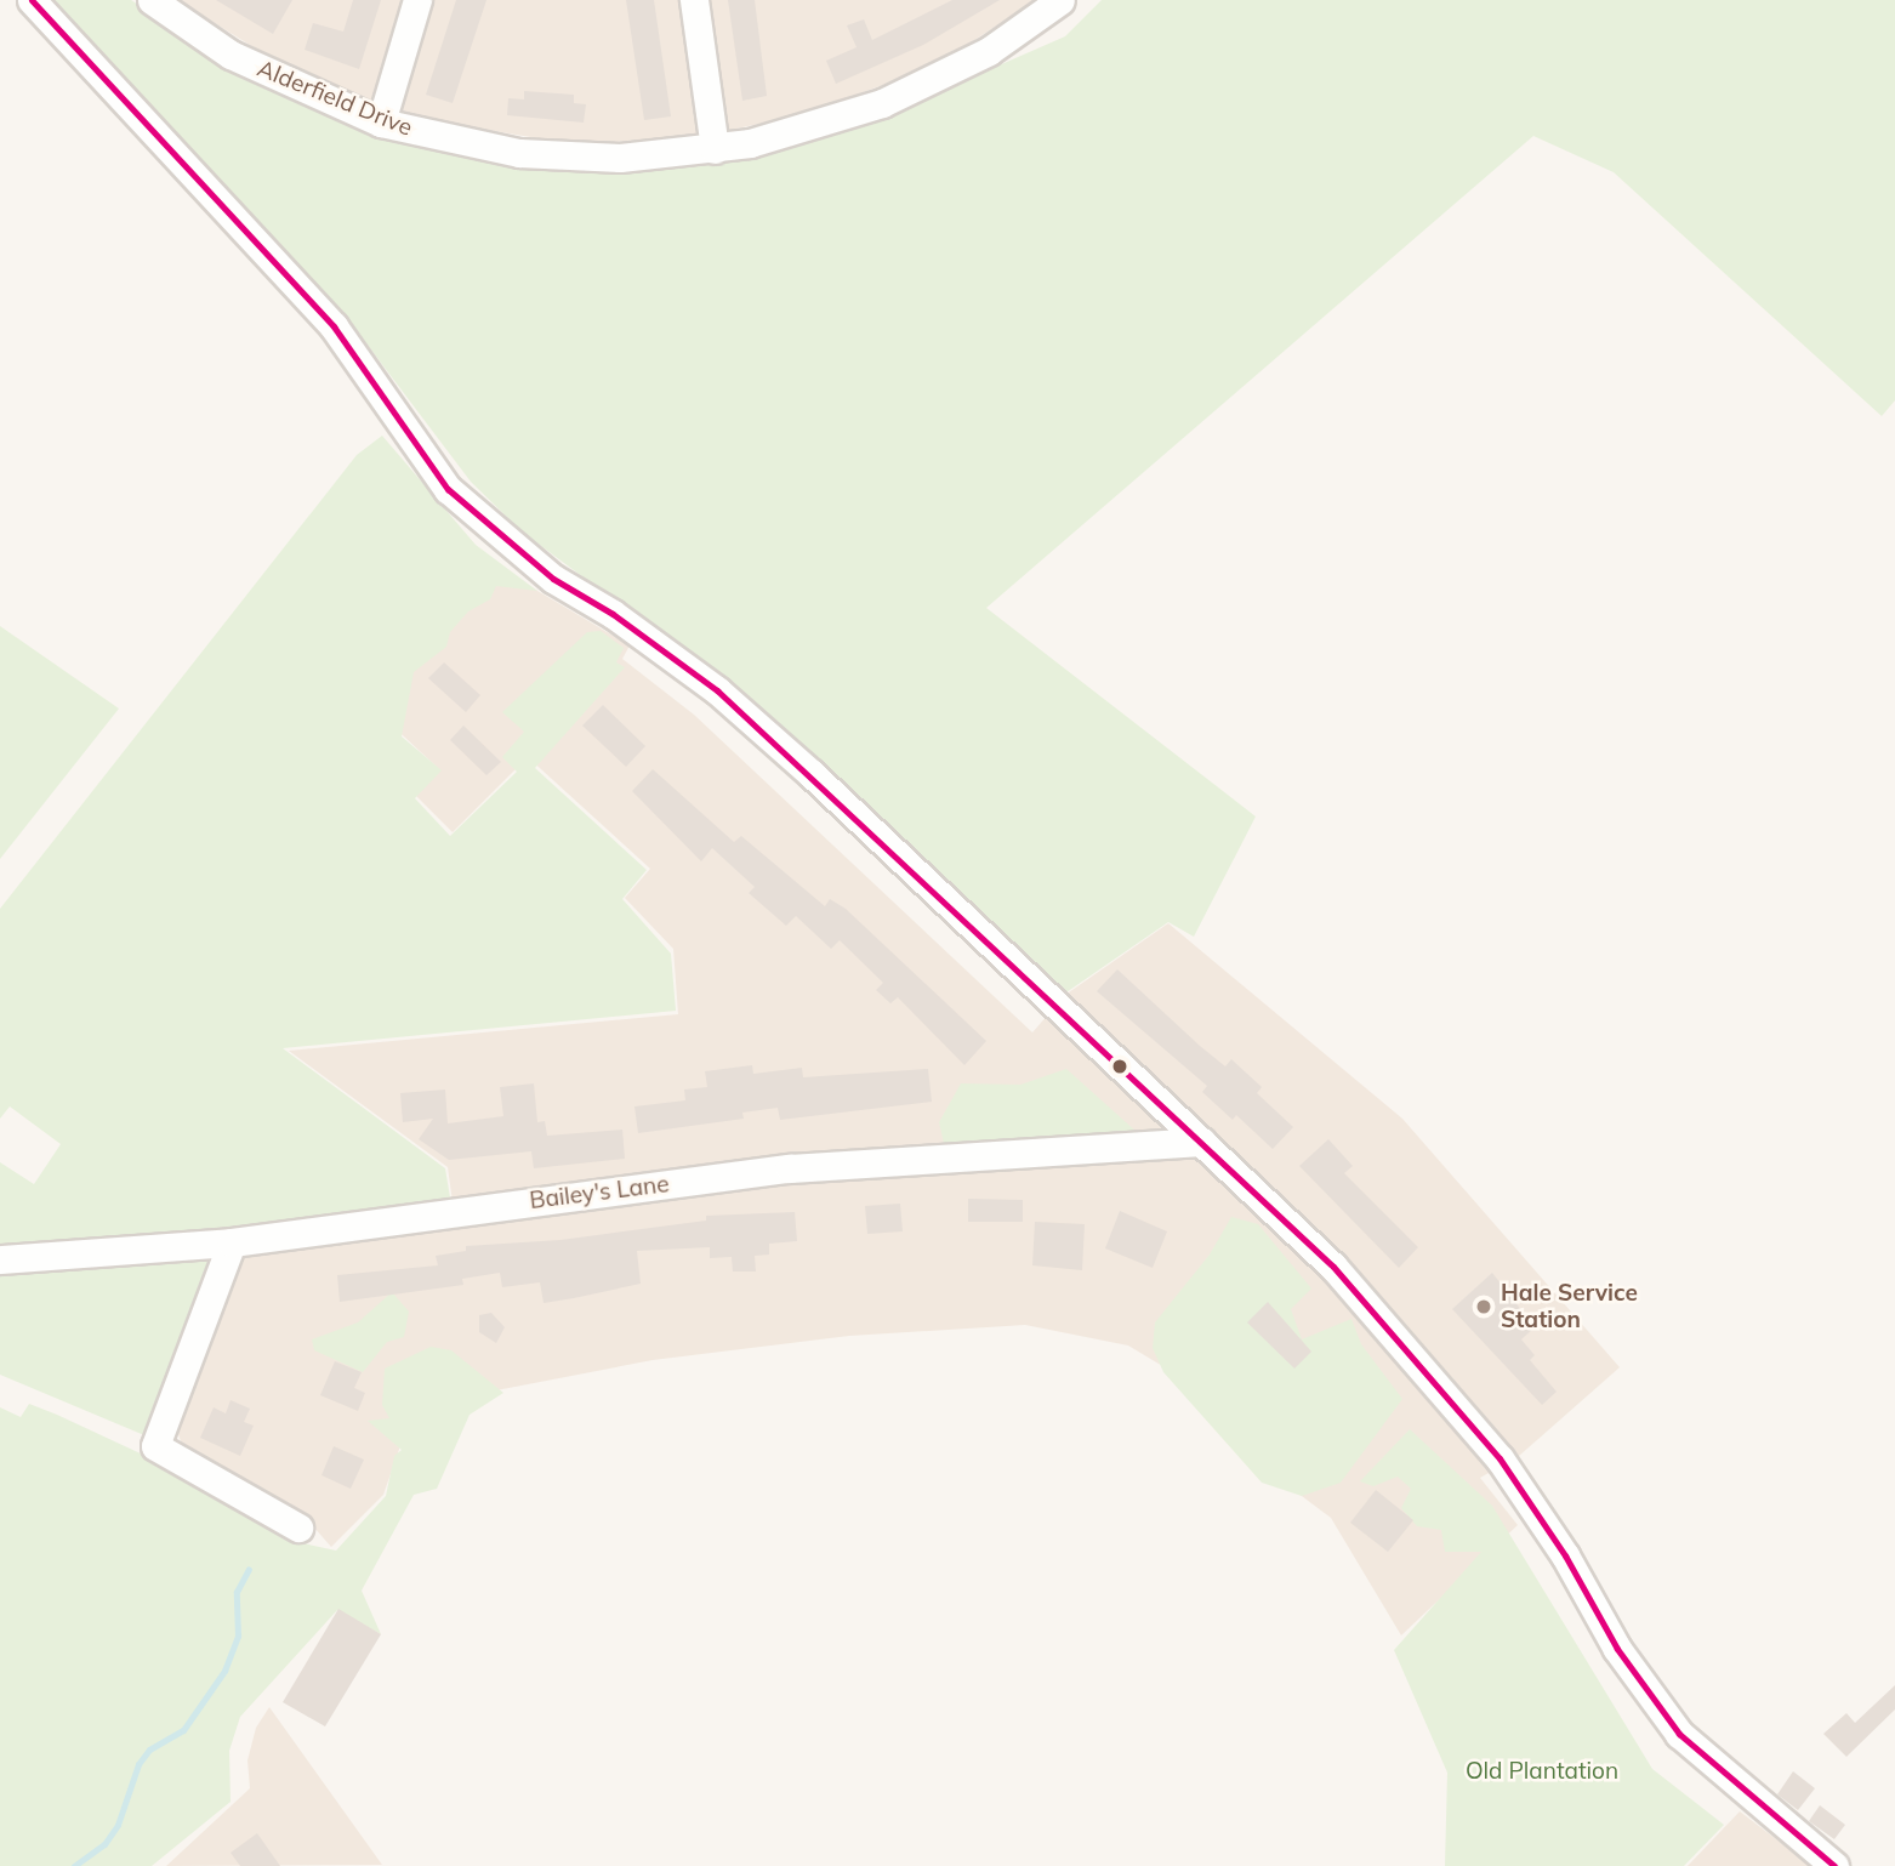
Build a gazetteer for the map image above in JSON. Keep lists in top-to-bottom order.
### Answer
{
  "streets": {
    "street": ["Alderfield Drive", "Bailey's Lane"]
  },
  "parks": ["Old Plantation"],
  "places": ["Hale Service Station"]
}
